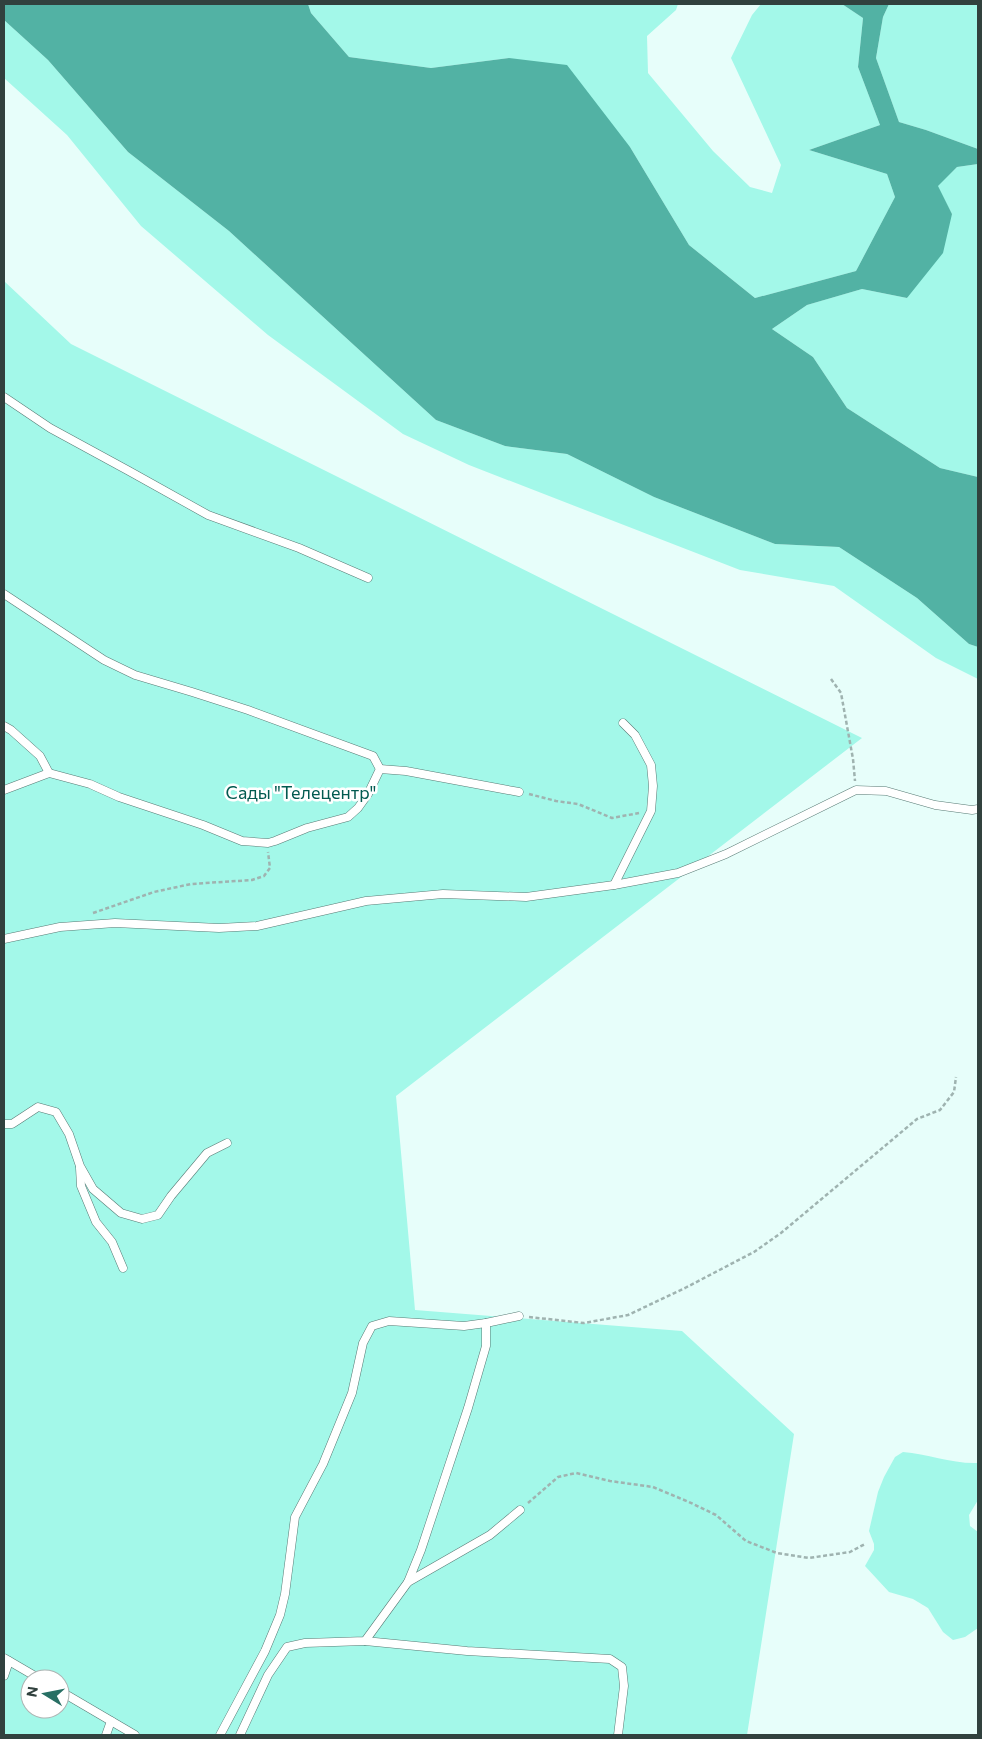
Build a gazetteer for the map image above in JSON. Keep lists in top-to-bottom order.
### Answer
{
  "parks": ["Сады \"Телецентр\""],
  "north": "left"
}
